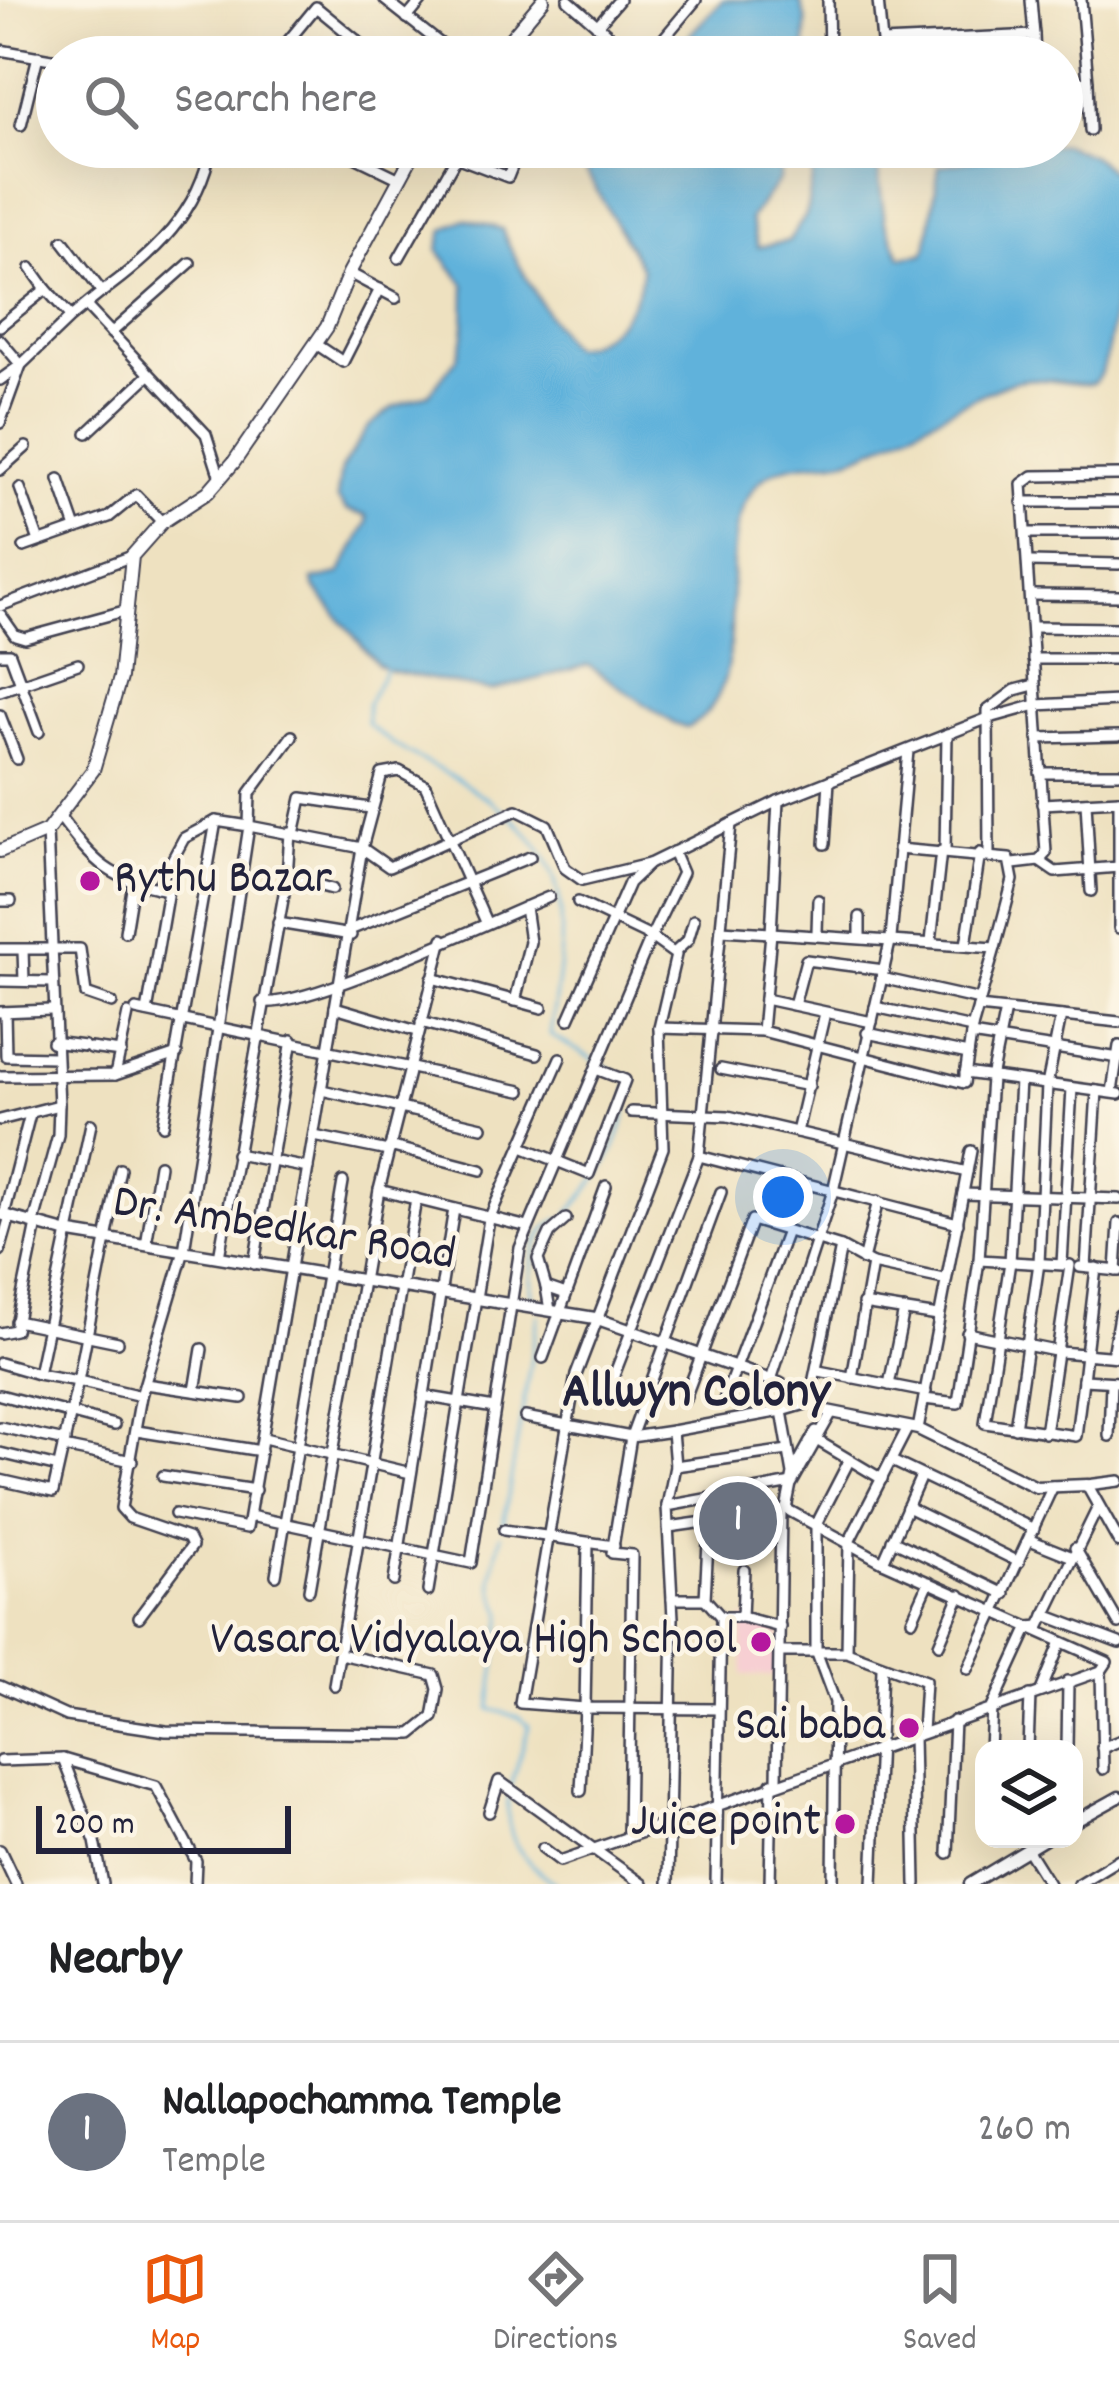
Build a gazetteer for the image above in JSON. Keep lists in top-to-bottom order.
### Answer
{
  "streets": {
    "street": ["Dr. Ambedkar Road"]
  },
  "districts": ["Allwyn Colony"],
  "places": [
    "Rythu Bazar",
    "Vasara Vidyalaya High School",
    "Sai baba",
    "Juice point"
  ],
  "scale_bar": "200 m",
  "page": {
    "search": "Search here",
    "pins": "1",
    "scale": "200 m",
    "heading": "Nearby",
    "list": [
      {
        "mark": "1",
        "name": "Nallapochamma Temple",
        "note": "Temple",
        "value": "260 m"
      }
    ],
    "nav": ["Map", "Directions", "Saved"]
  }
}
